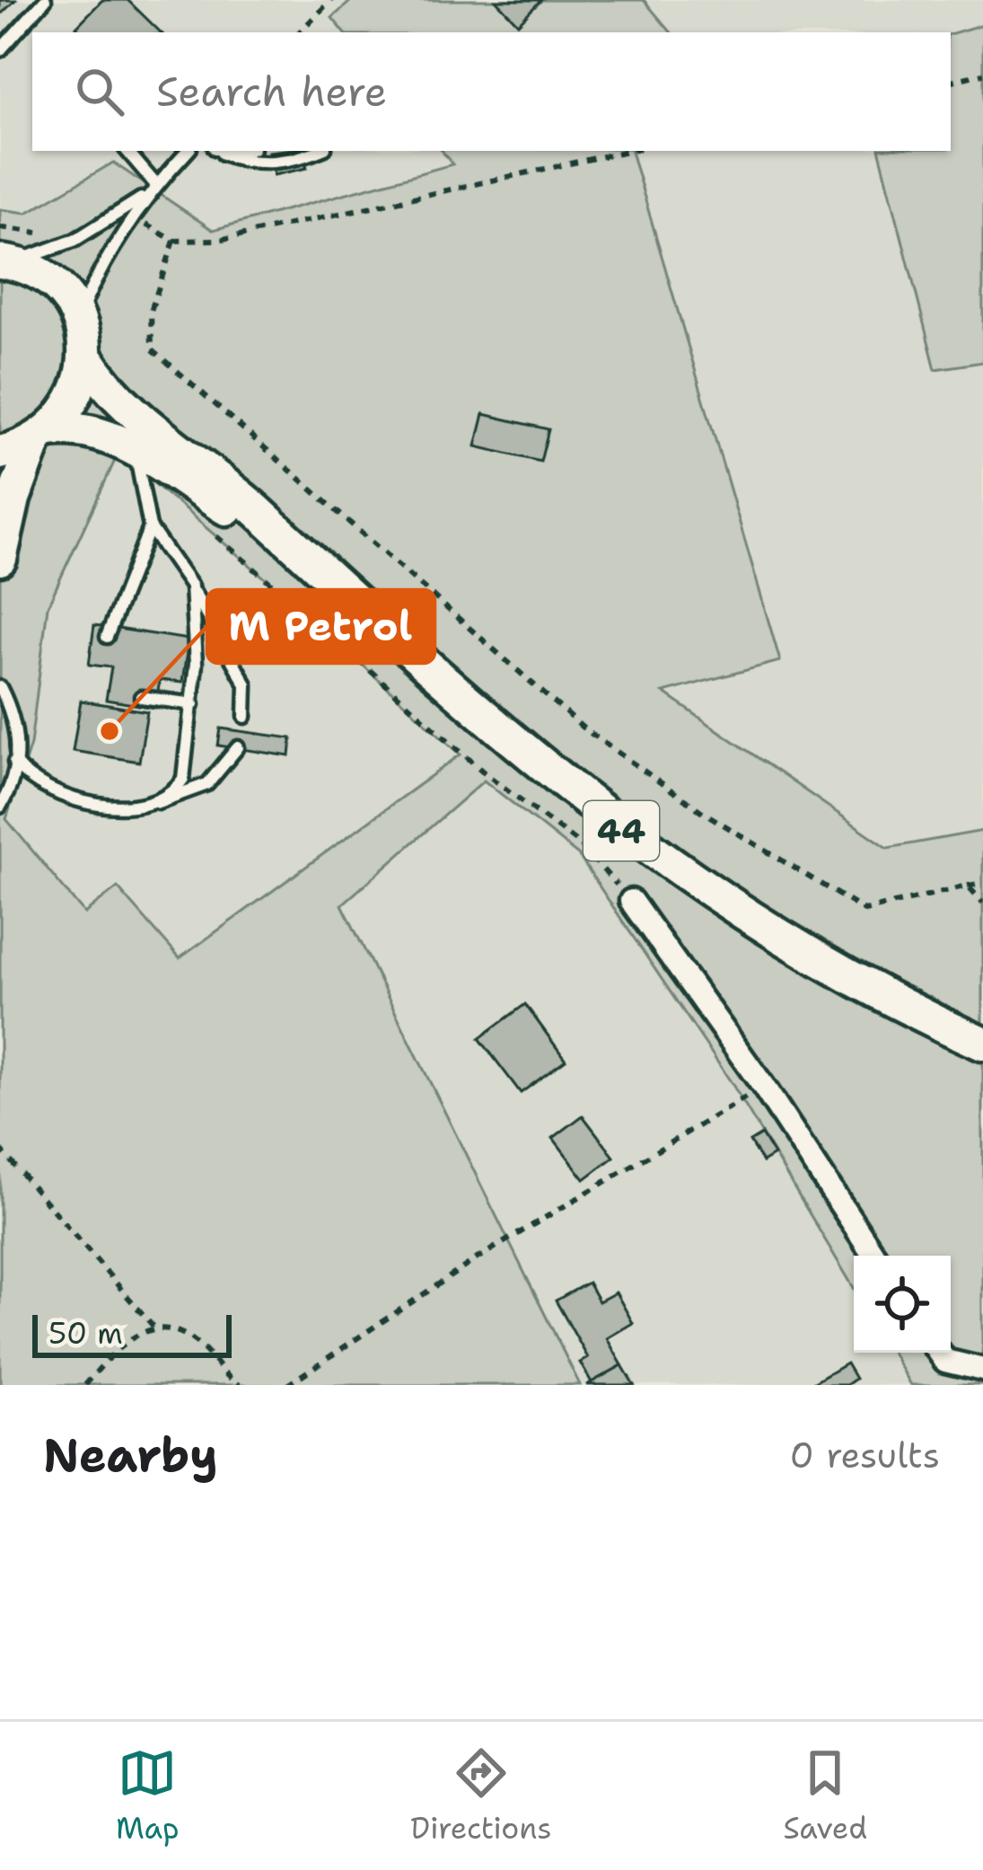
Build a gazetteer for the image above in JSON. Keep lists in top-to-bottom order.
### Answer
{
  "streets": {
    "main road": ["44"]
  },
  "places": ["M Petrol"],
  "scale_bar": "50 m",
  "page": {
    "search": "Search here",
    "scale": "50 m",
    "heading": ["Nearby", "0 results"],
    "nav": ["Map", "Directions", "Saved"]
  }
}
